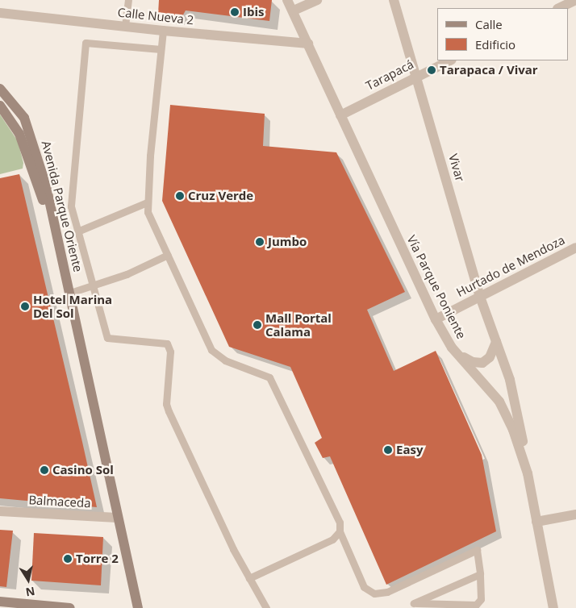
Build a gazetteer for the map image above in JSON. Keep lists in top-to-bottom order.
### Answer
{
  "streets": {
    "street": [
      "Calle Nueva 2",
      "Tarapacá",
      "Vivar",
      "Avenida Parque Oriente",
      "Hurtado de Mendoza",
      "Vía Parque Poniente",
      "Balmaceda"
    ]
  },
  "crossings": [
    ["Calle Nueva 2", "Vía Parque Poniente"],
    ["Tarapacá", "Vivar"],
    ["Tarapacá", "Vía Parque Poniente"],
    ["Vivar", "Hurtado de Mendoza"],
    ["Vivar", "Vía Parque Poniente"],
    ["Avenida Parque Oriente", "Balmaceda"],
    ["Hurtado de Mendoza", "Vía Parque Poniente"]
  ],
  "places": [
    "Ibis",
    "Tarapaca / Vivar",
    "Cruz Verde",
    "Jumbo",
    "Hotel Marina Del Sol",
    "Mall Portal Calama",
    "Easy",
    "Casino Sol",
    "Torre 2"
  ],
  "legend": ["Calle", "Edificio"],
  "north": "bottom"
}
